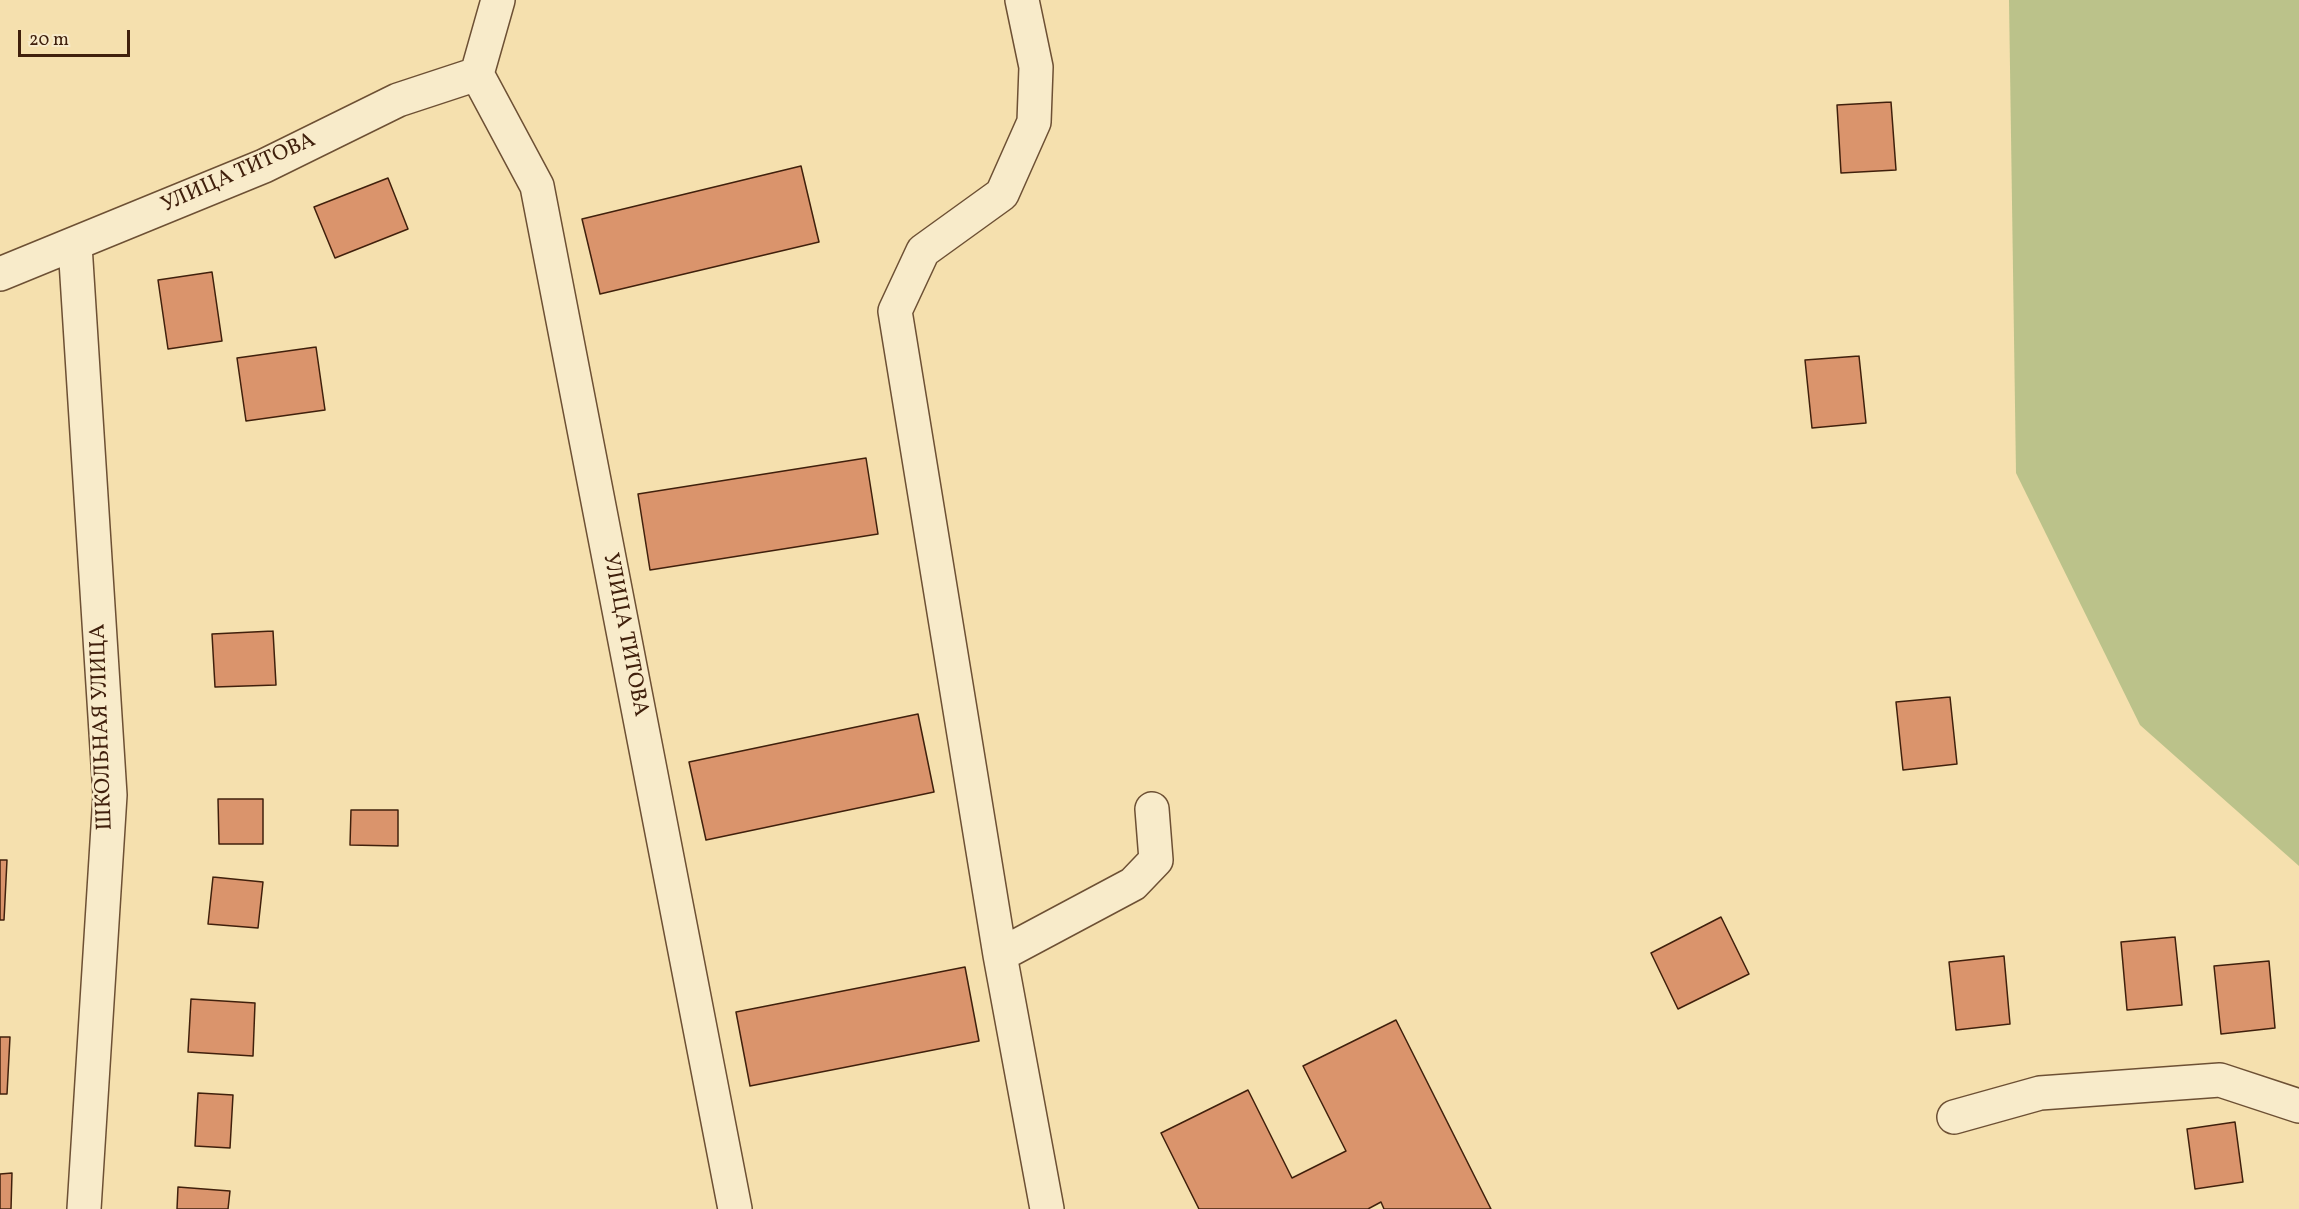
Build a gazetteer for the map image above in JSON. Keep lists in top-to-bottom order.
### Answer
{
  "streets": {
    "street": ["УЛИЦА ТИТОВА", "ШКОЛЬНАЯ УЛИЦА"]
  },
  "crossings": [
    ["УЛИЦА ТИТОВА", "ШКОЛЬНАЯ УЛИЦА"]
  ],
  "scale_bar": "20 m"
}
